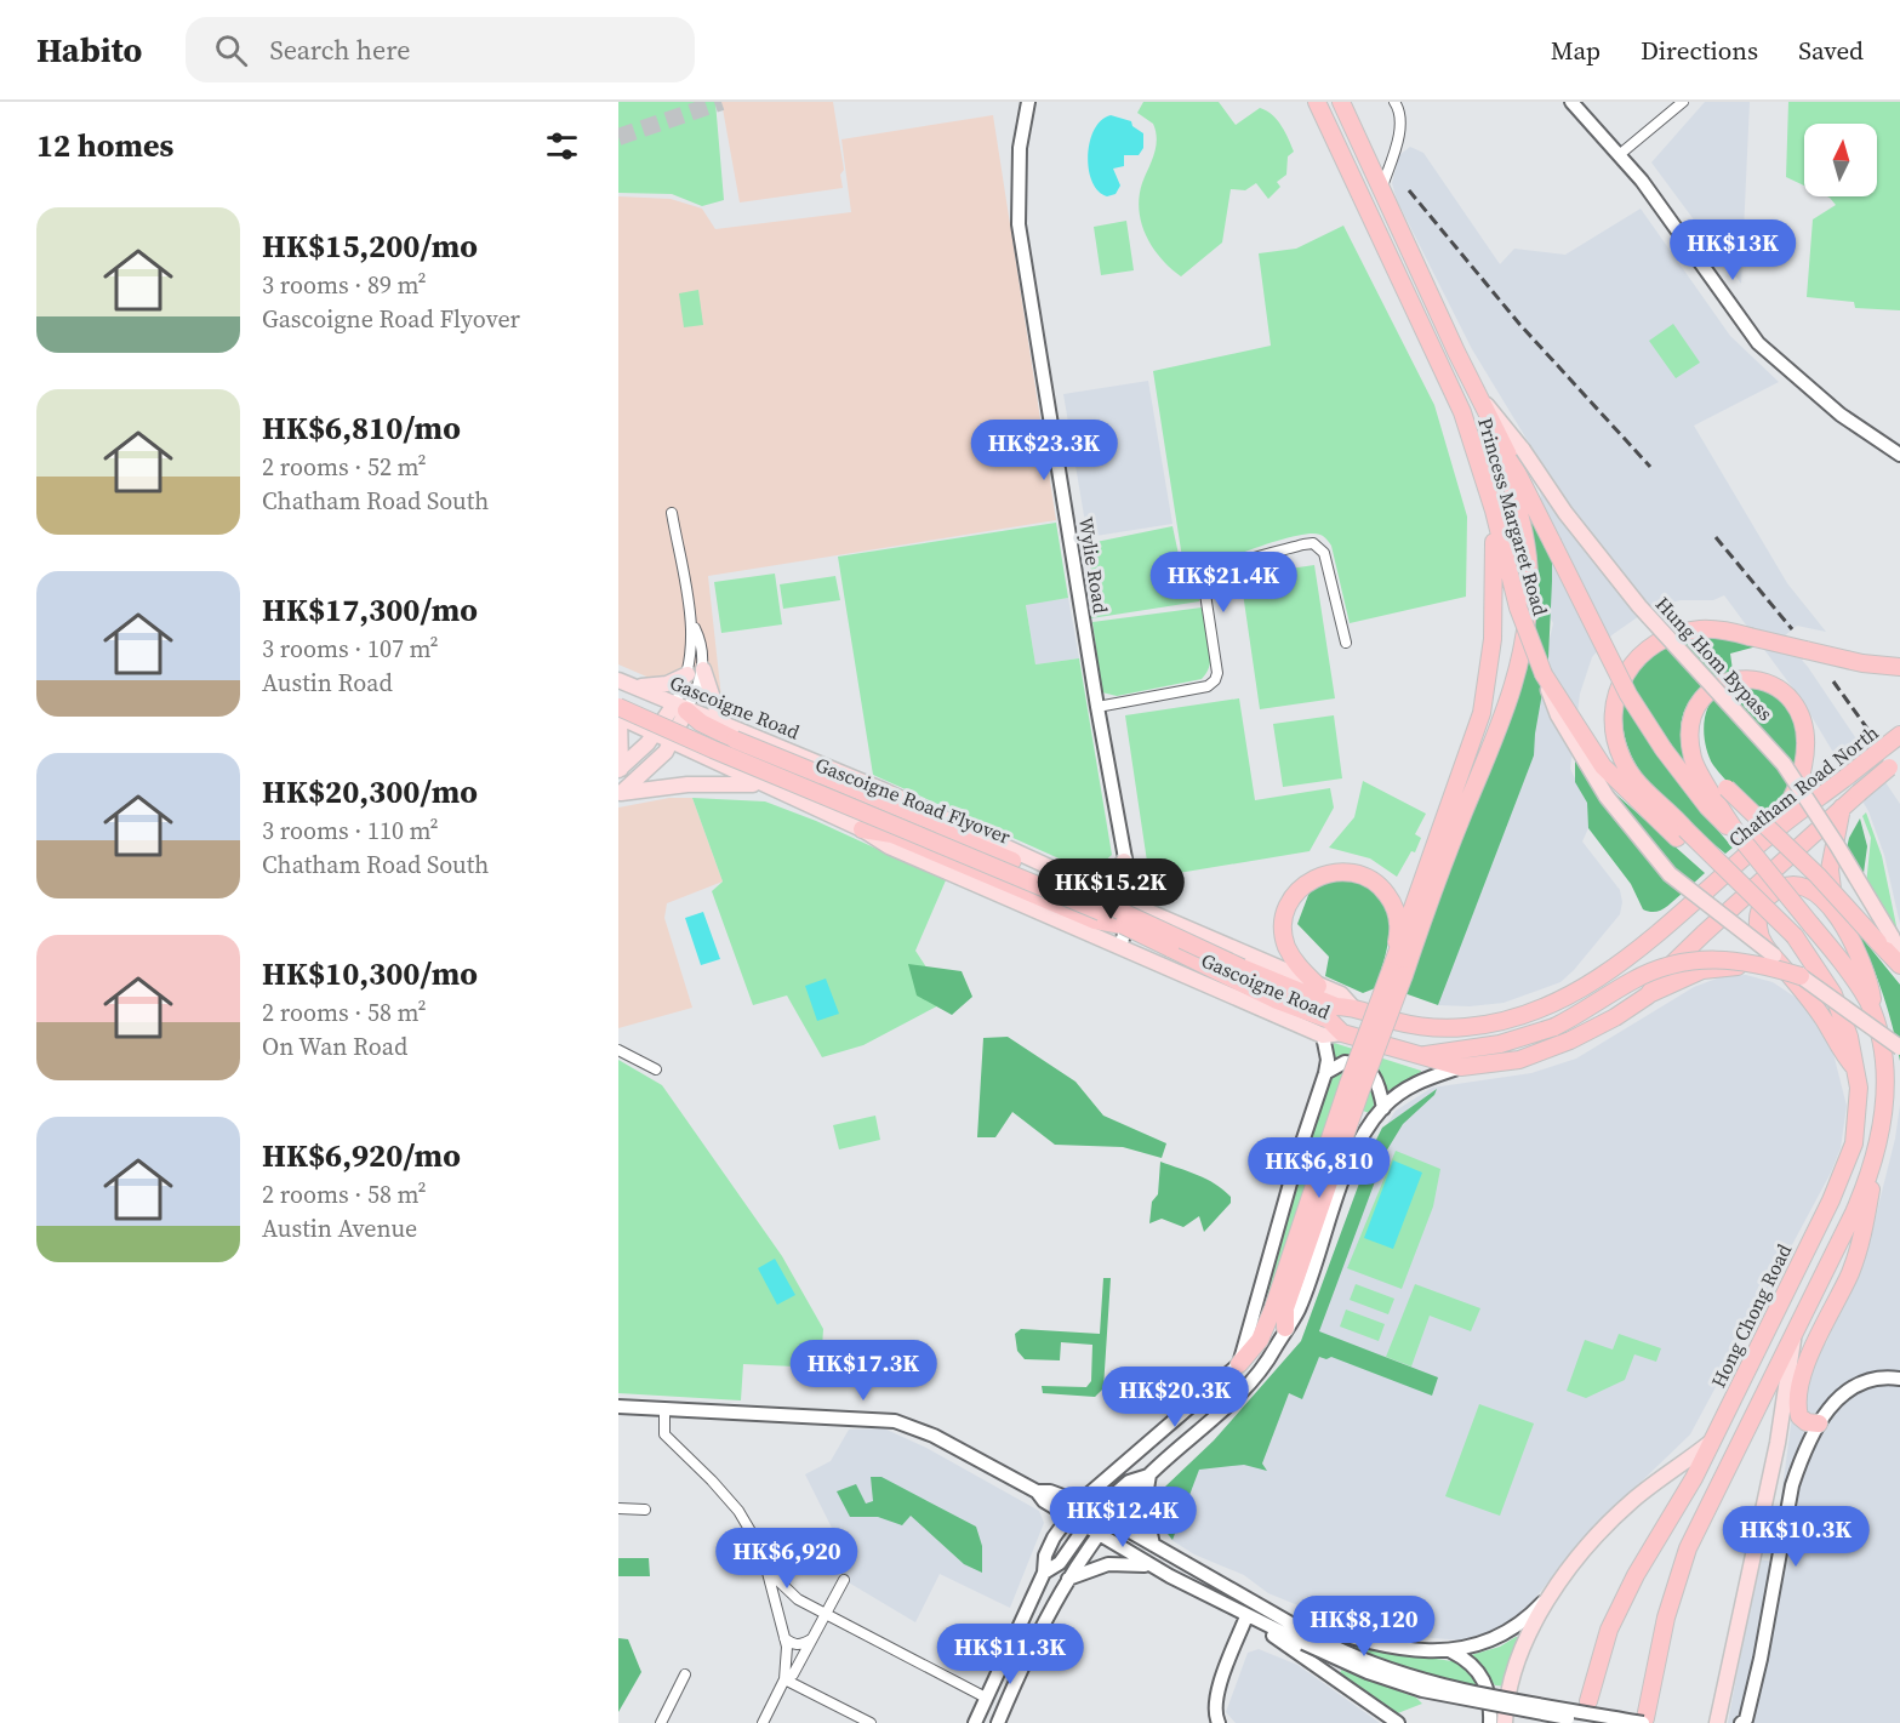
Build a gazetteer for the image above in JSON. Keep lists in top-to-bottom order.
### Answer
{
  "streets": {
    "highway": [
      "Princess Margaret Road",
      "Chatham Road North",
      "Gascoigne Road Flyover",
      "Hong Chong Road"
    ],
    "main road": ["Wylie Road", "Hung Hom Bypass", "Gascoigne Road"]
  },
  "crossings": [
    ["Princess Margaret Road", "Hung Hom Bypass"],
    ["Princess Margaret Road", "Chatham Road North"],
    ["Princess Margaret Road", "Hong Chong Road"],
    ["Wylie Road", "Gascoigne Road"],
    ["Gascoigne Road", "Chatham Road North"],
    ["Gascoigne Road", "Gascoigne Road Flyover"],
    ["Chatham Road North", "Gascoigne Road Flyover"],
    ["Chatham Road North", "Hong Chong Road"]
  ],
  "north": "top",
  "page": {
    "header": "Habito",
    "search": "Search here",
    "nav": ["Map", "Directions", "Saved"],
    "heading": "12 homes",
    "list": [
      {
        "name": "HK$15,200/mo",
        "note": "3 rooms · 89 m² · Gascoigne Road Flyover"
      },
      {
        "name": "HK$6,810/mo",
        "note": "2 rooms · 52 m² · Chatham Road South"
      },
      {
        "name": "HK$17,300/mo",
        "note": "3 rooms · 107 m² · Austin Road"
      },
      {
        "name": "HK$20,300/mo",
        "note": "3 rooms · 110 m² · Chatham Road South"
      },
      {
        "name": "HK$10,300/mo",
        "note": "2 rooms · 58 m² · On Wan Road"
      },
      {
        "name": "HK$6,920/mo",
        "note": "2 rooms · 58 m² · Austin Avenue"
      }
    ],
    "price": [
      "HK$13K",
      "HK$23.3K",
      "HK$21.4K",
      "HK$15.2K",
      "HK$6,810",
      "HK$17.3K",
      "HK$20.3K",
      "HK$12.4K",
      "HK$10.3K",
      "HK$6,920",
      "HK$8,120",
      "HK$11.3K"
    ]
  }
}
